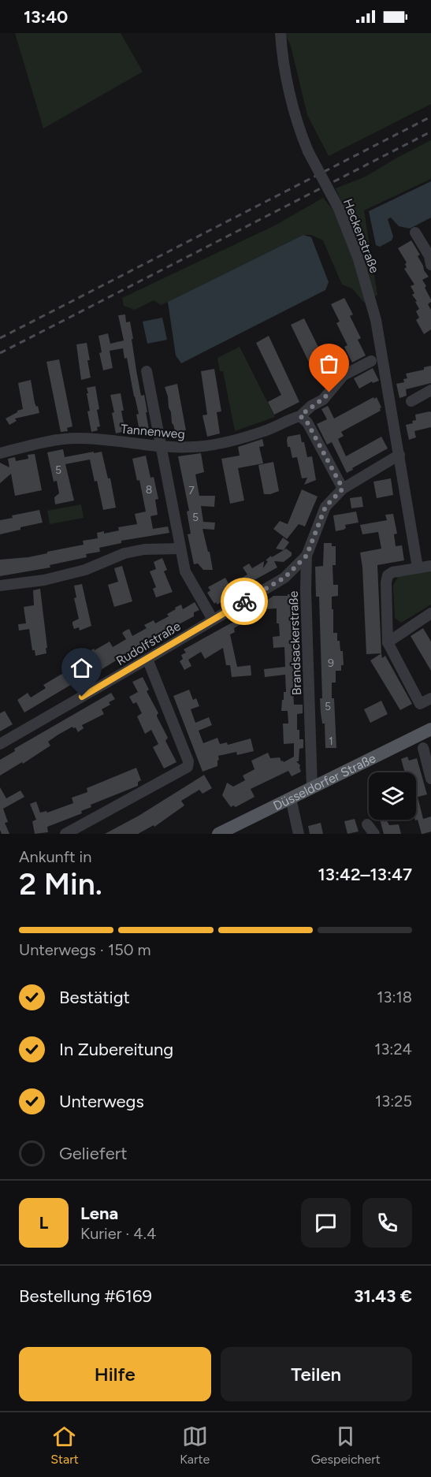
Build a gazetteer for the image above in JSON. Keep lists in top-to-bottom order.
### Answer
{
  "streets": {
    "main road": ["Düsseldorfer Straße"],
    "street": [
      "Heckenstraße",
      "Tannenweg",
      "Rudolfstraße",
      "Brandsackerstraße"
    ]
  },
  "crossings": [
    ["Heckenstraße", "Brandsackerstraße"],
    ["Rudolfstraße", "Brandsackerstraße"],
    ["Brandsackerstraße", "Düsseldorfer Straße"]
  ],
  "house_numbers": [
    "5",
    "8",
    "7",
    "5",
    "9",
    "5",
    "1"
  ],
  "page": {
    "status": "13:40",
    "heading": ["2 Min.", "Ankunft in", "13:42–13:47"],
    "panel": [
      "Lena",
      "Kurier · 4.4",
      "Bestellung #6169",
      "31.43 €"
    ],
    "bar": "Unterwegs · 150 m",
    "list": [
      ["Bestätigt", "13:18"],
      ["In Zubereitung", "13:24"],
      ["Unterwegs", "13:25"],
      "Geliefert"
    ],
    "round": "L",
    "buttons": ["Hilfe", "Teilen"],
    "tabs": ["Start", "Karte", "Gespeichert"]
  }
}
